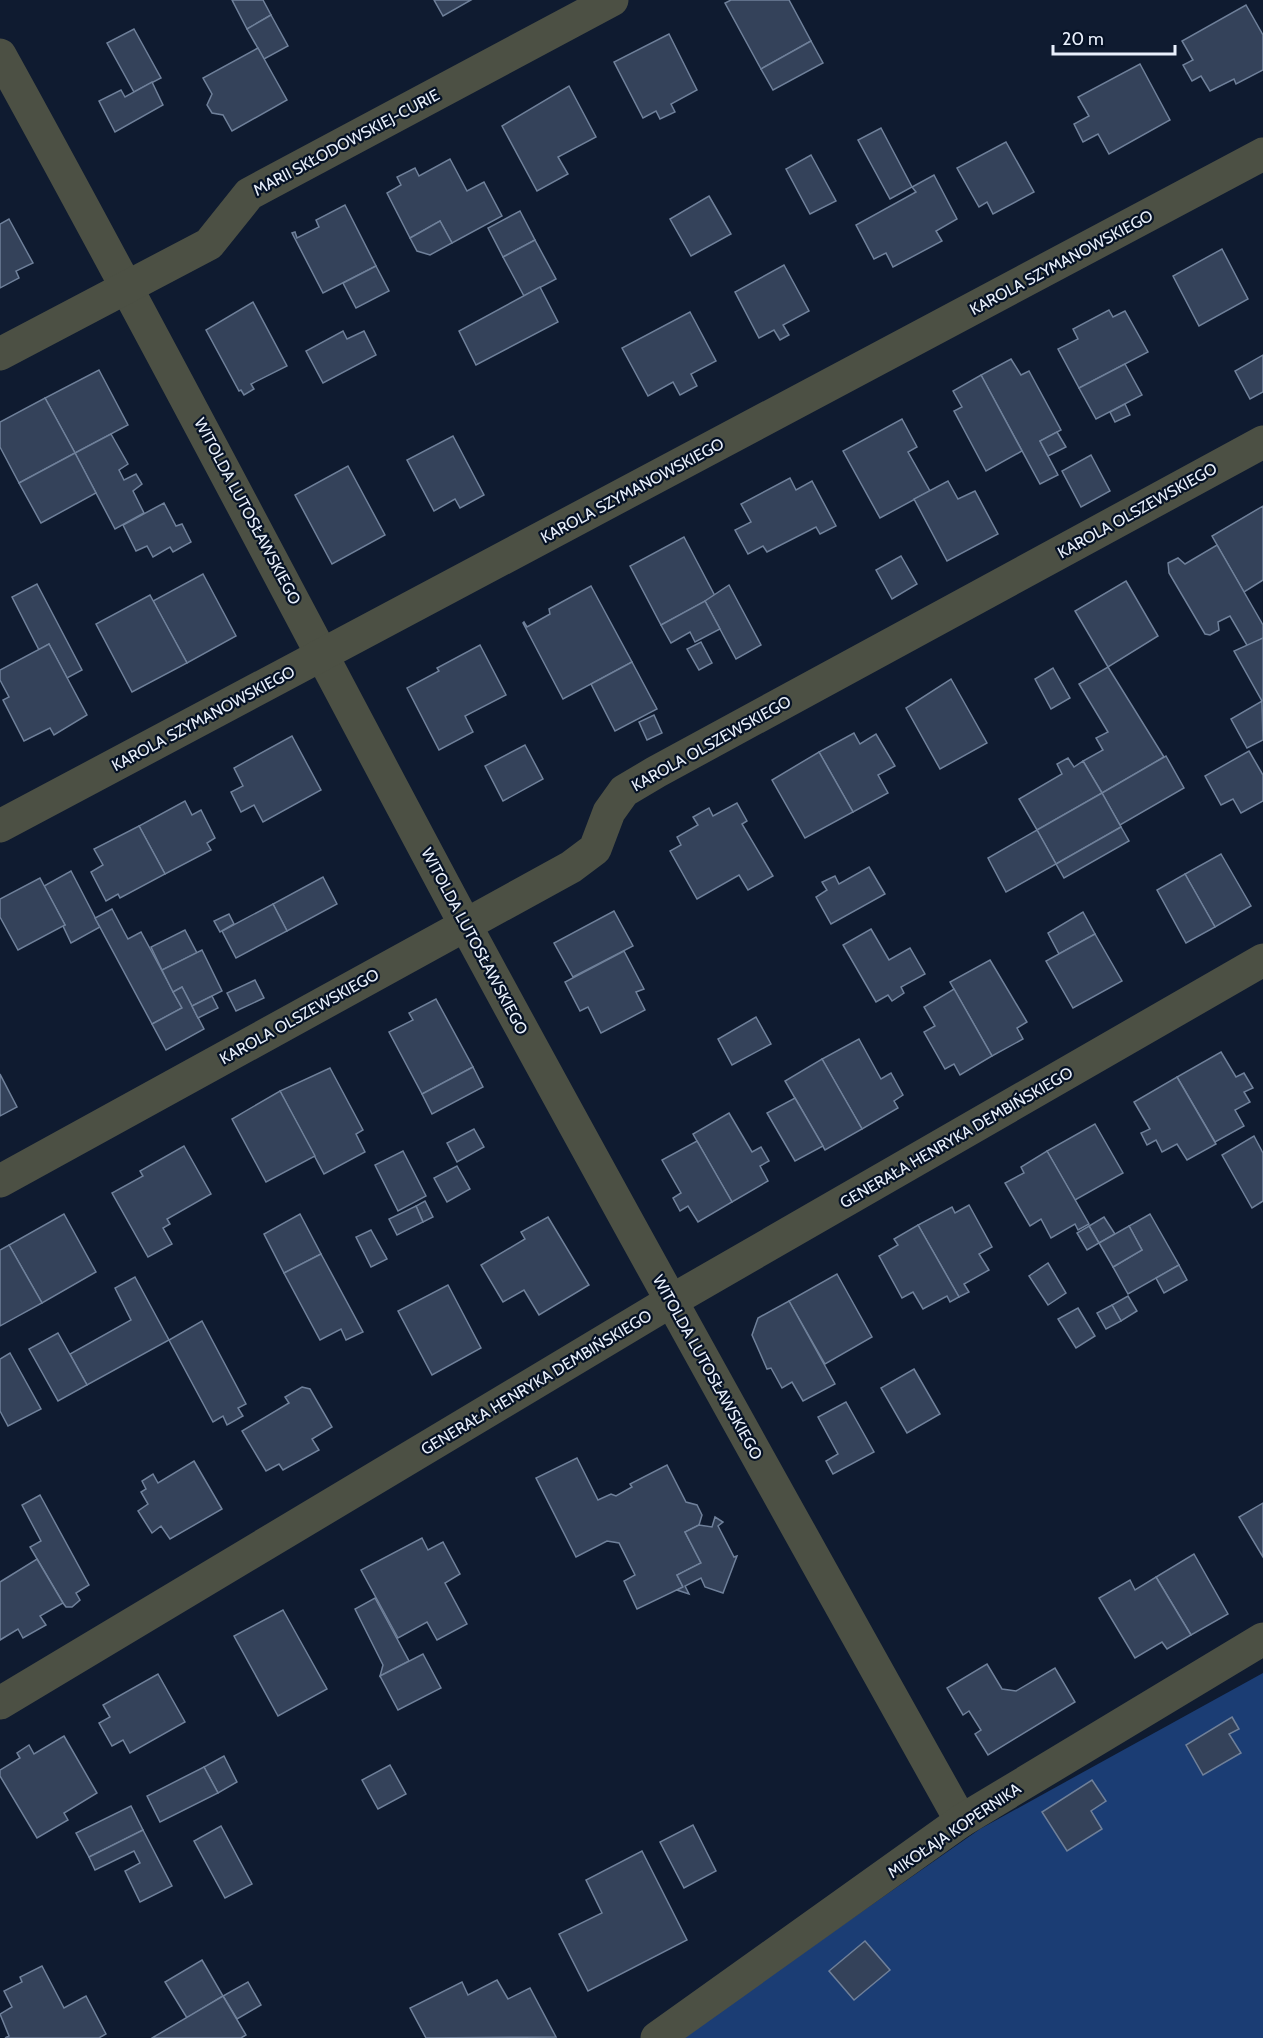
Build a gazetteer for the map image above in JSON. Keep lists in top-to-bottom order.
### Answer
{
  "streets": {
    "street": [
      "MARII SKŁODOWSKIEJ-CURIE",
      "KAROLA SZYMANOWSKIEGO",
      "KAROLA OLSZEWSKIEGO",
      "WITOLDA LUTOSŁAWSKIEGO",
      "GENERAŁA HENRYKA DEMBIŃSKIEGO",
      "MIKOŁAJA KOPERNIKA"
    ]
  },
  "crossings": [
    ["MARII SKŁODOWSKIEJ-CURIE", "WITOLDA LUTOSŁAWSKIEGO"],
    ["KAROLA SZYMANOWSKIEGO", "WITOLDA LUTOSŁAWSKIEGO"],
    ["KAROLA OLSZEWSKIEGO", "WITOLDA LUTOSŁAWSKIEGO"],
    ["WITOLDA LUTOSŁAWSKIEGO", "GENERAŁA HENRYKA DEMBIŃSKIEGO"],
    ["WITOLDA LUTOSŁAWSKIEGO", "MIKOŁAJA KOPERNIKA"]
  ],
  "scale_bar": "20 m"
}
